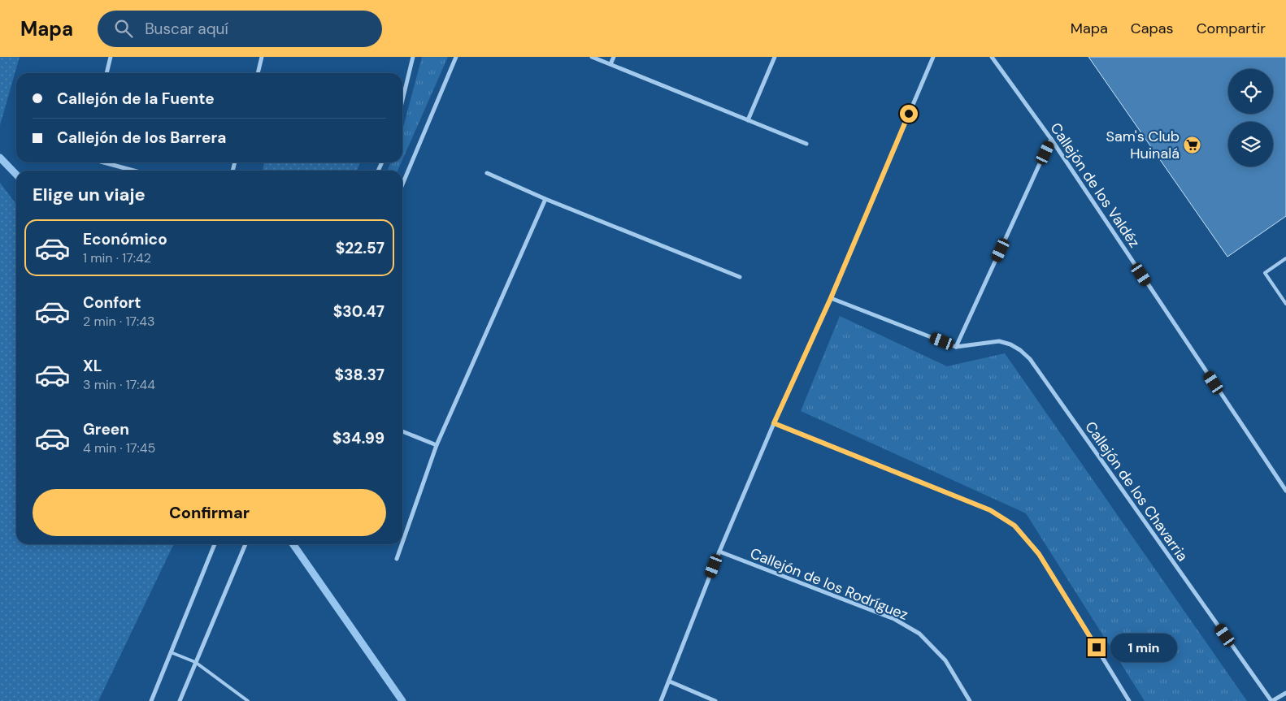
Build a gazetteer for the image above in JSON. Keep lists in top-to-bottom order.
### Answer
{
  "streets": {
    "street": ["Callejón de los Valdéz", "Callejón de los Chavarria", "Callejón de los Rodríguez"]
  },
  "places": {
    "supermarket": ["Sam's Club Huinalá"]
  },
  "page": {
    "header": "Mapa",
    "search": "Buscar aquí",
    "nav": ["Mapa", "Capas", "Compartir"],
    "banner": ["Callejón de la Fuente", "Callejón de los Barrera"],
    "heading": "Elige un viaje",
    "list": [
      {
        "name": "Económico",
        "note": "1 min · 17:42",
        "value": "$22.57"
      },
      {
        "name": "Confort",
        "note": "2 min · 17:43",
        "value": "$30.47"
      },
      {
        "name": "XL",
        "note": "3 min · 17:44",
        "value": "$38.37"
      },
      {
        "name": "Green",
        "note": "4 min · 17:45",
        "value": "$34.99"
      }
    ],
    "buttons": "Confirmar",
    "bubble": "1 min"
  }
}
